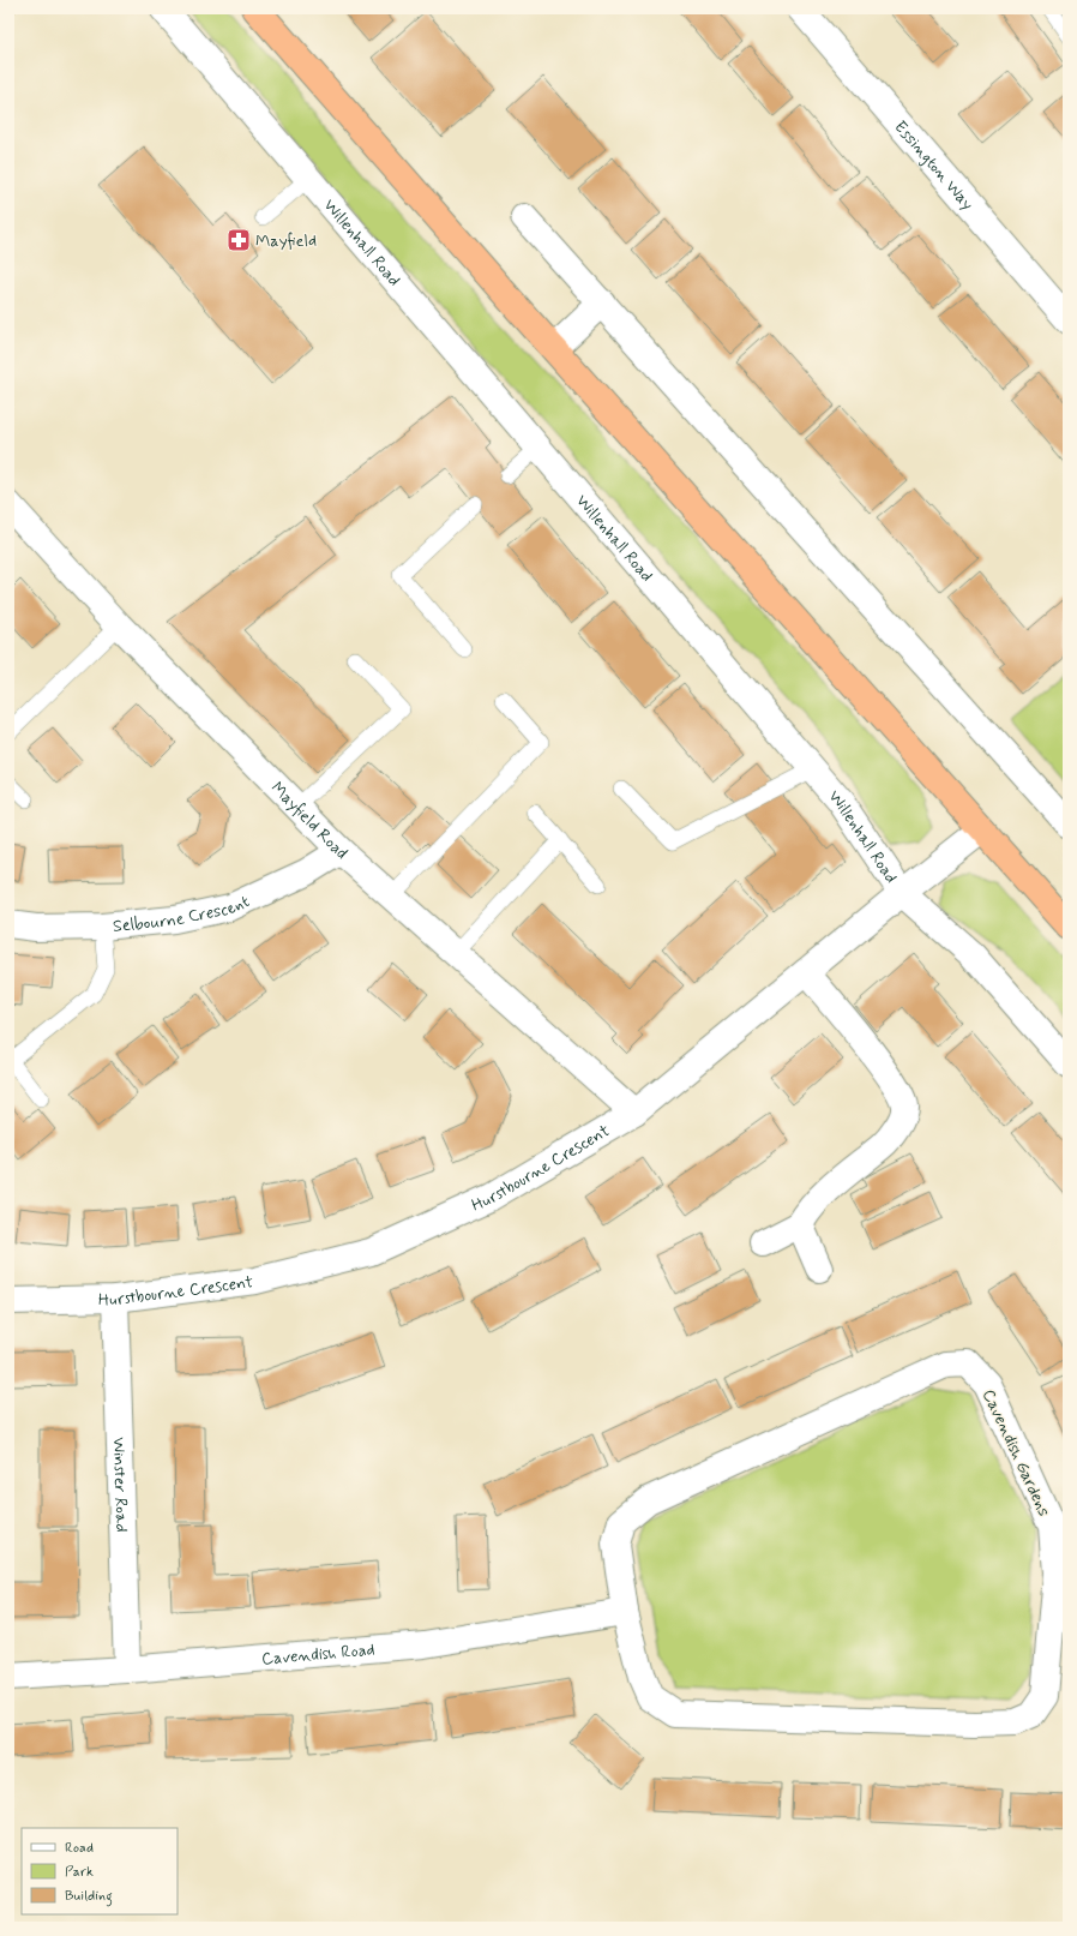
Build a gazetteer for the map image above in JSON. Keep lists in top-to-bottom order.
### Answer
{
  "streets": {
    "street": [
      "Essington Way",
      "Willenhall Road",
      "Mayfield Road",
      "Selbourne Crescent",
      "Hurstbourne Crescent",
      "Cavendish Gardens",
      "Winster Road",
      "Cavendish Road"
    ]
  },
  "crossings": [
    ["Willenhall Road", "Hurstbourne Crescent"],
    ["Mayfield Road", "Selbourne Crescent"],
    ["Mayfield Road", "Hurstbourne Crescent"],
    ["Hurstbourne Crescent", "Winster Road"],
    ["Cavendish Gardens", "Cavendish Road"],
    ["Winster Road", "Cavendish Road"]
  ],
  "places": {
    "pharmacy": ["Mayfield"]
  },
  "legend": ["Road", "Park", "Building"]
}
